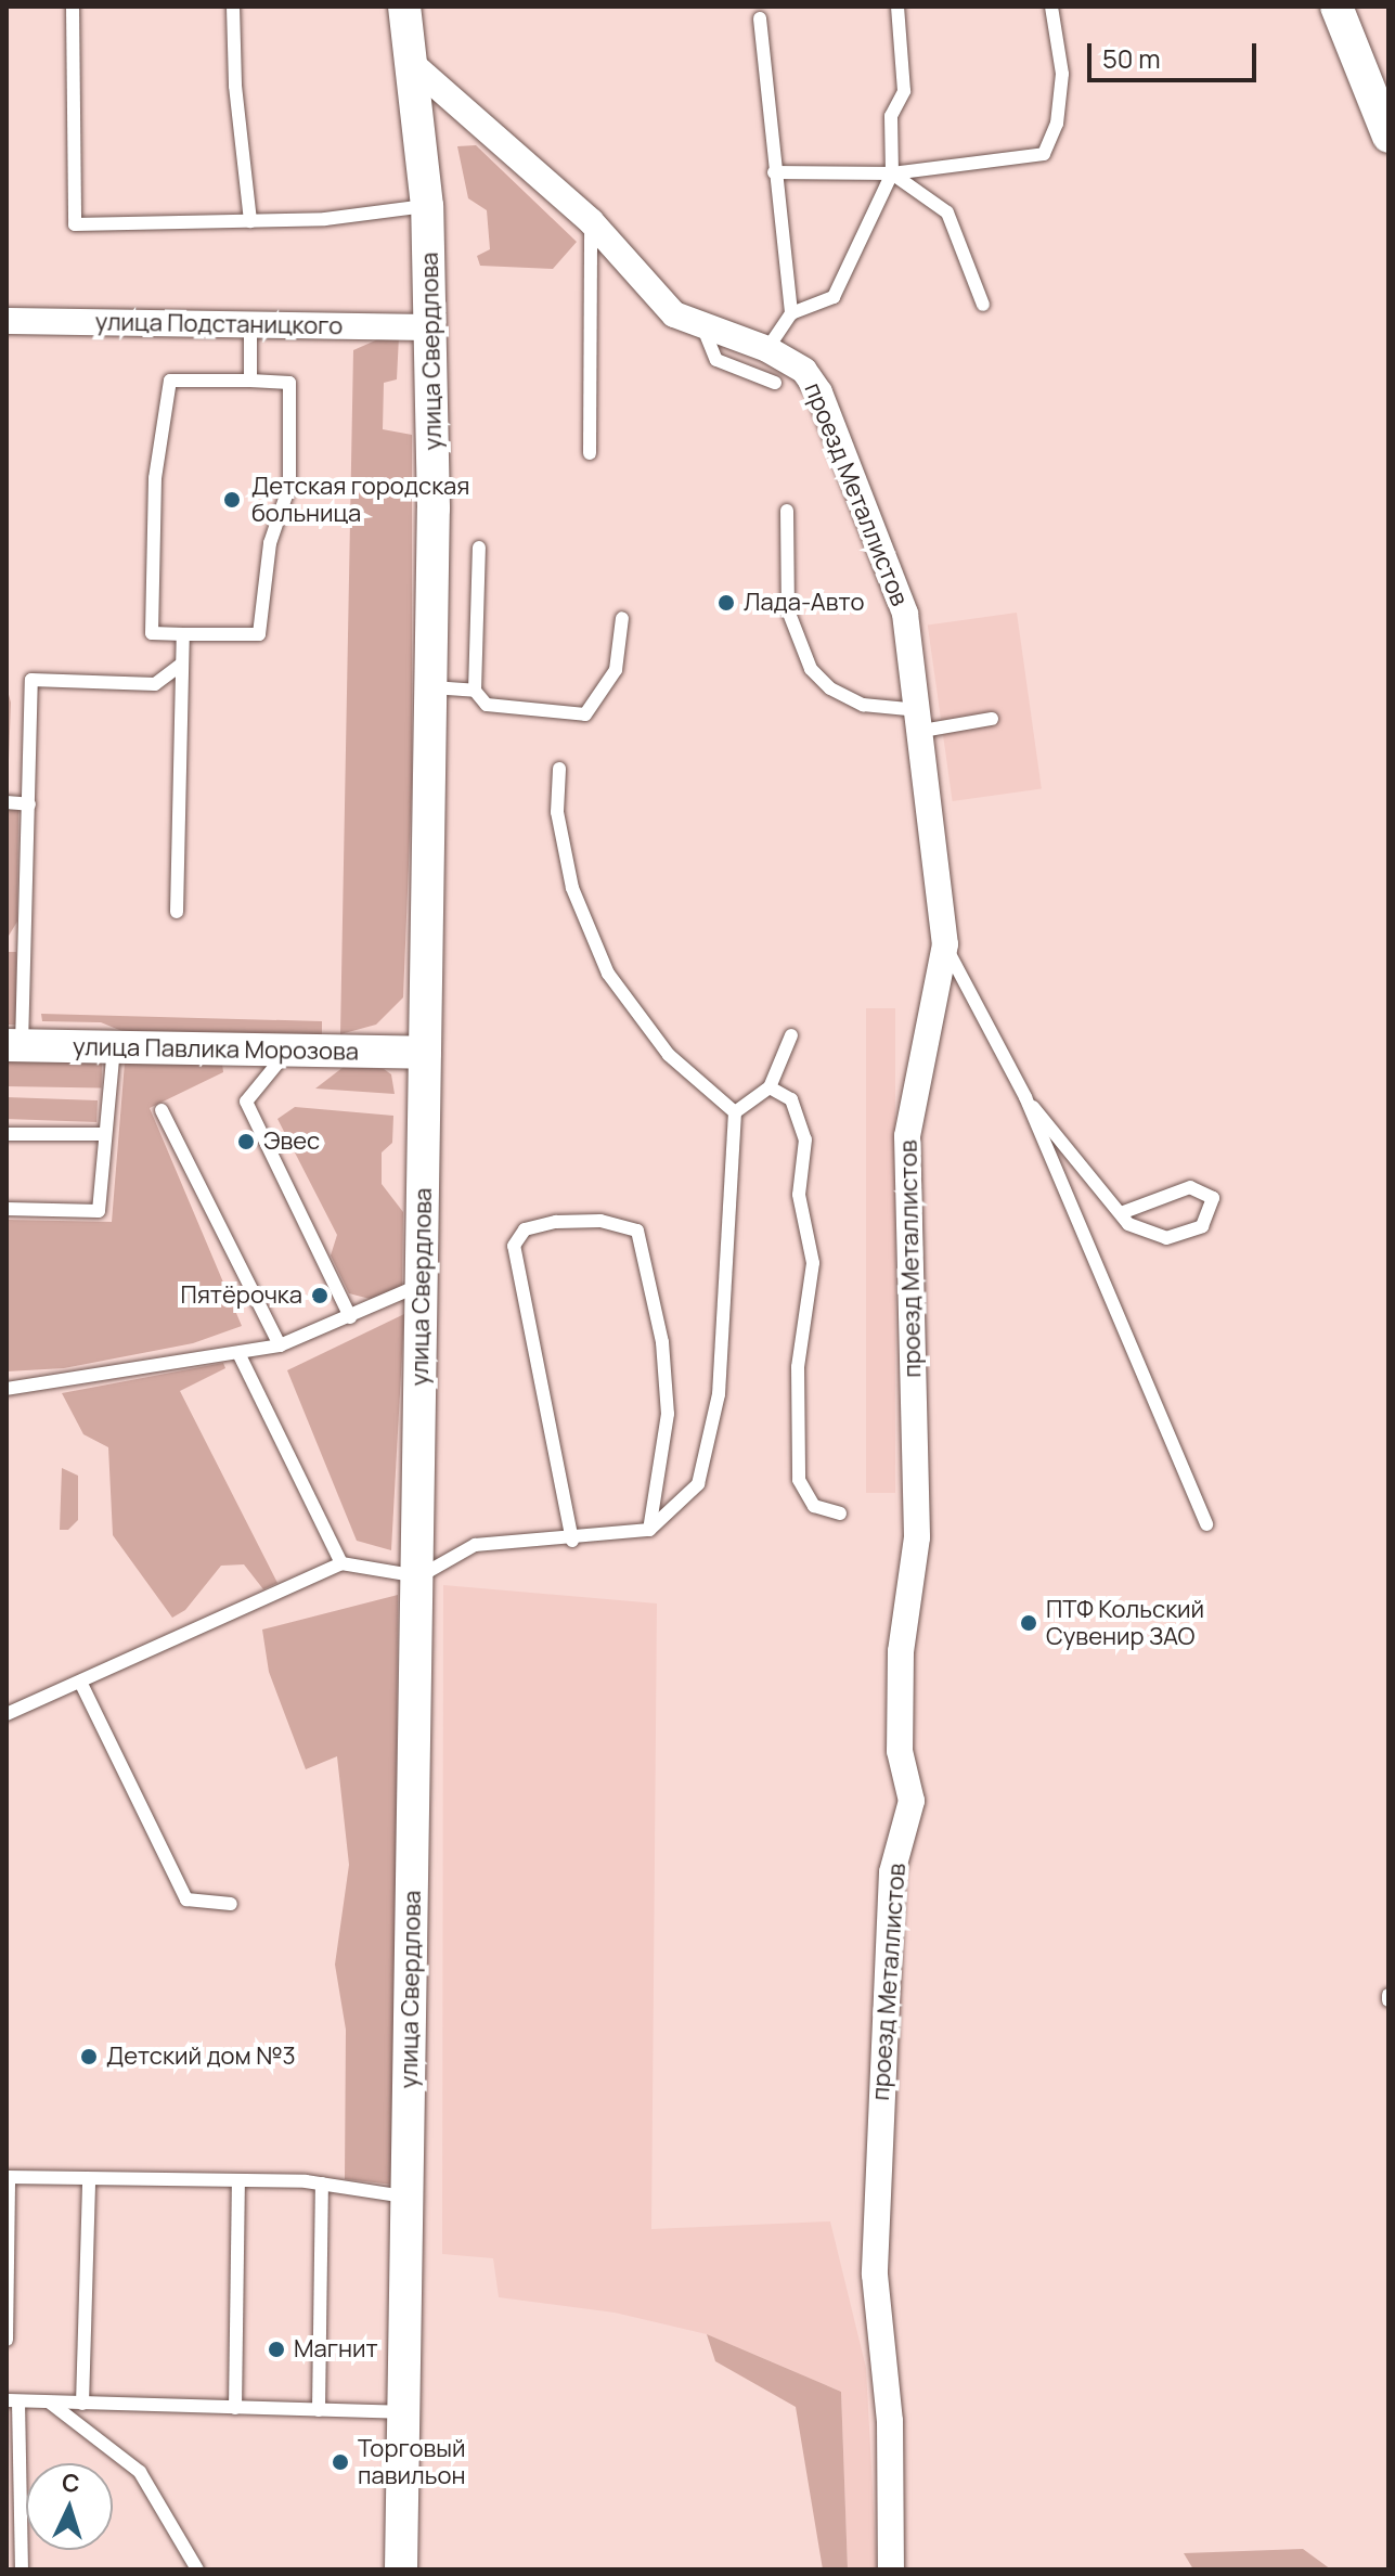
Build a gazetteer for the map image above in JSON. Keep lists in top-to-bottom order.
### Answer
{
  "streets": {
    "street": [
      "улица Подстаницкого",
      "улица Свердлова",
      "проезд Металлистов",
      "улица Павлика Морозова"
    ]
  },
  "crossings": [
    ["улица Подстаницкого", "улица Свердлова"],
    ["улица Свердлова", "проезд Металлистов"],
    ["улица Свердлова", "улица Павлика Морозова"]
  ],
  "places": [
    "Детская городская больница",
    "Лада-Авто",
    "Эвес",
    "Пятёрочка",
    "ПТФ Кольский Сувенир ЗАО",
    "Детский дом №3",
    "Магнит",
    "Торговый павильон"
  ],
  "scale_bar": "50 m",
  "north": "top"
}
